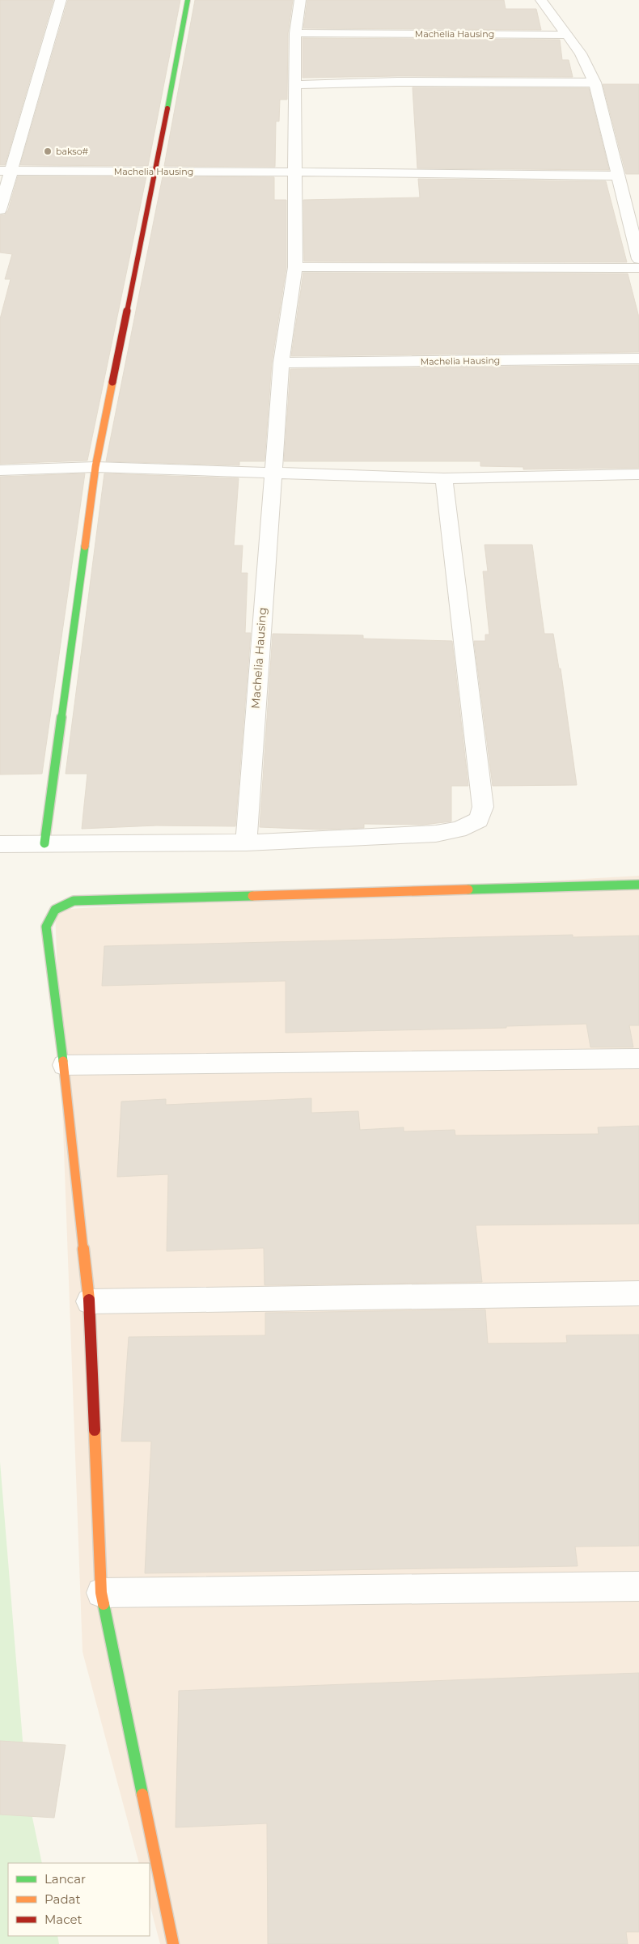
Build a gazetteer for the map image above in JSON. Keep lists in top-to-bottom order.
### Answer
{
  "streets": {
    "street": ["Machelia Hausing"]
  },
  "places": ["bakso#"],
  "legend": ["Lancar", "Padat", "Macet"]
}
